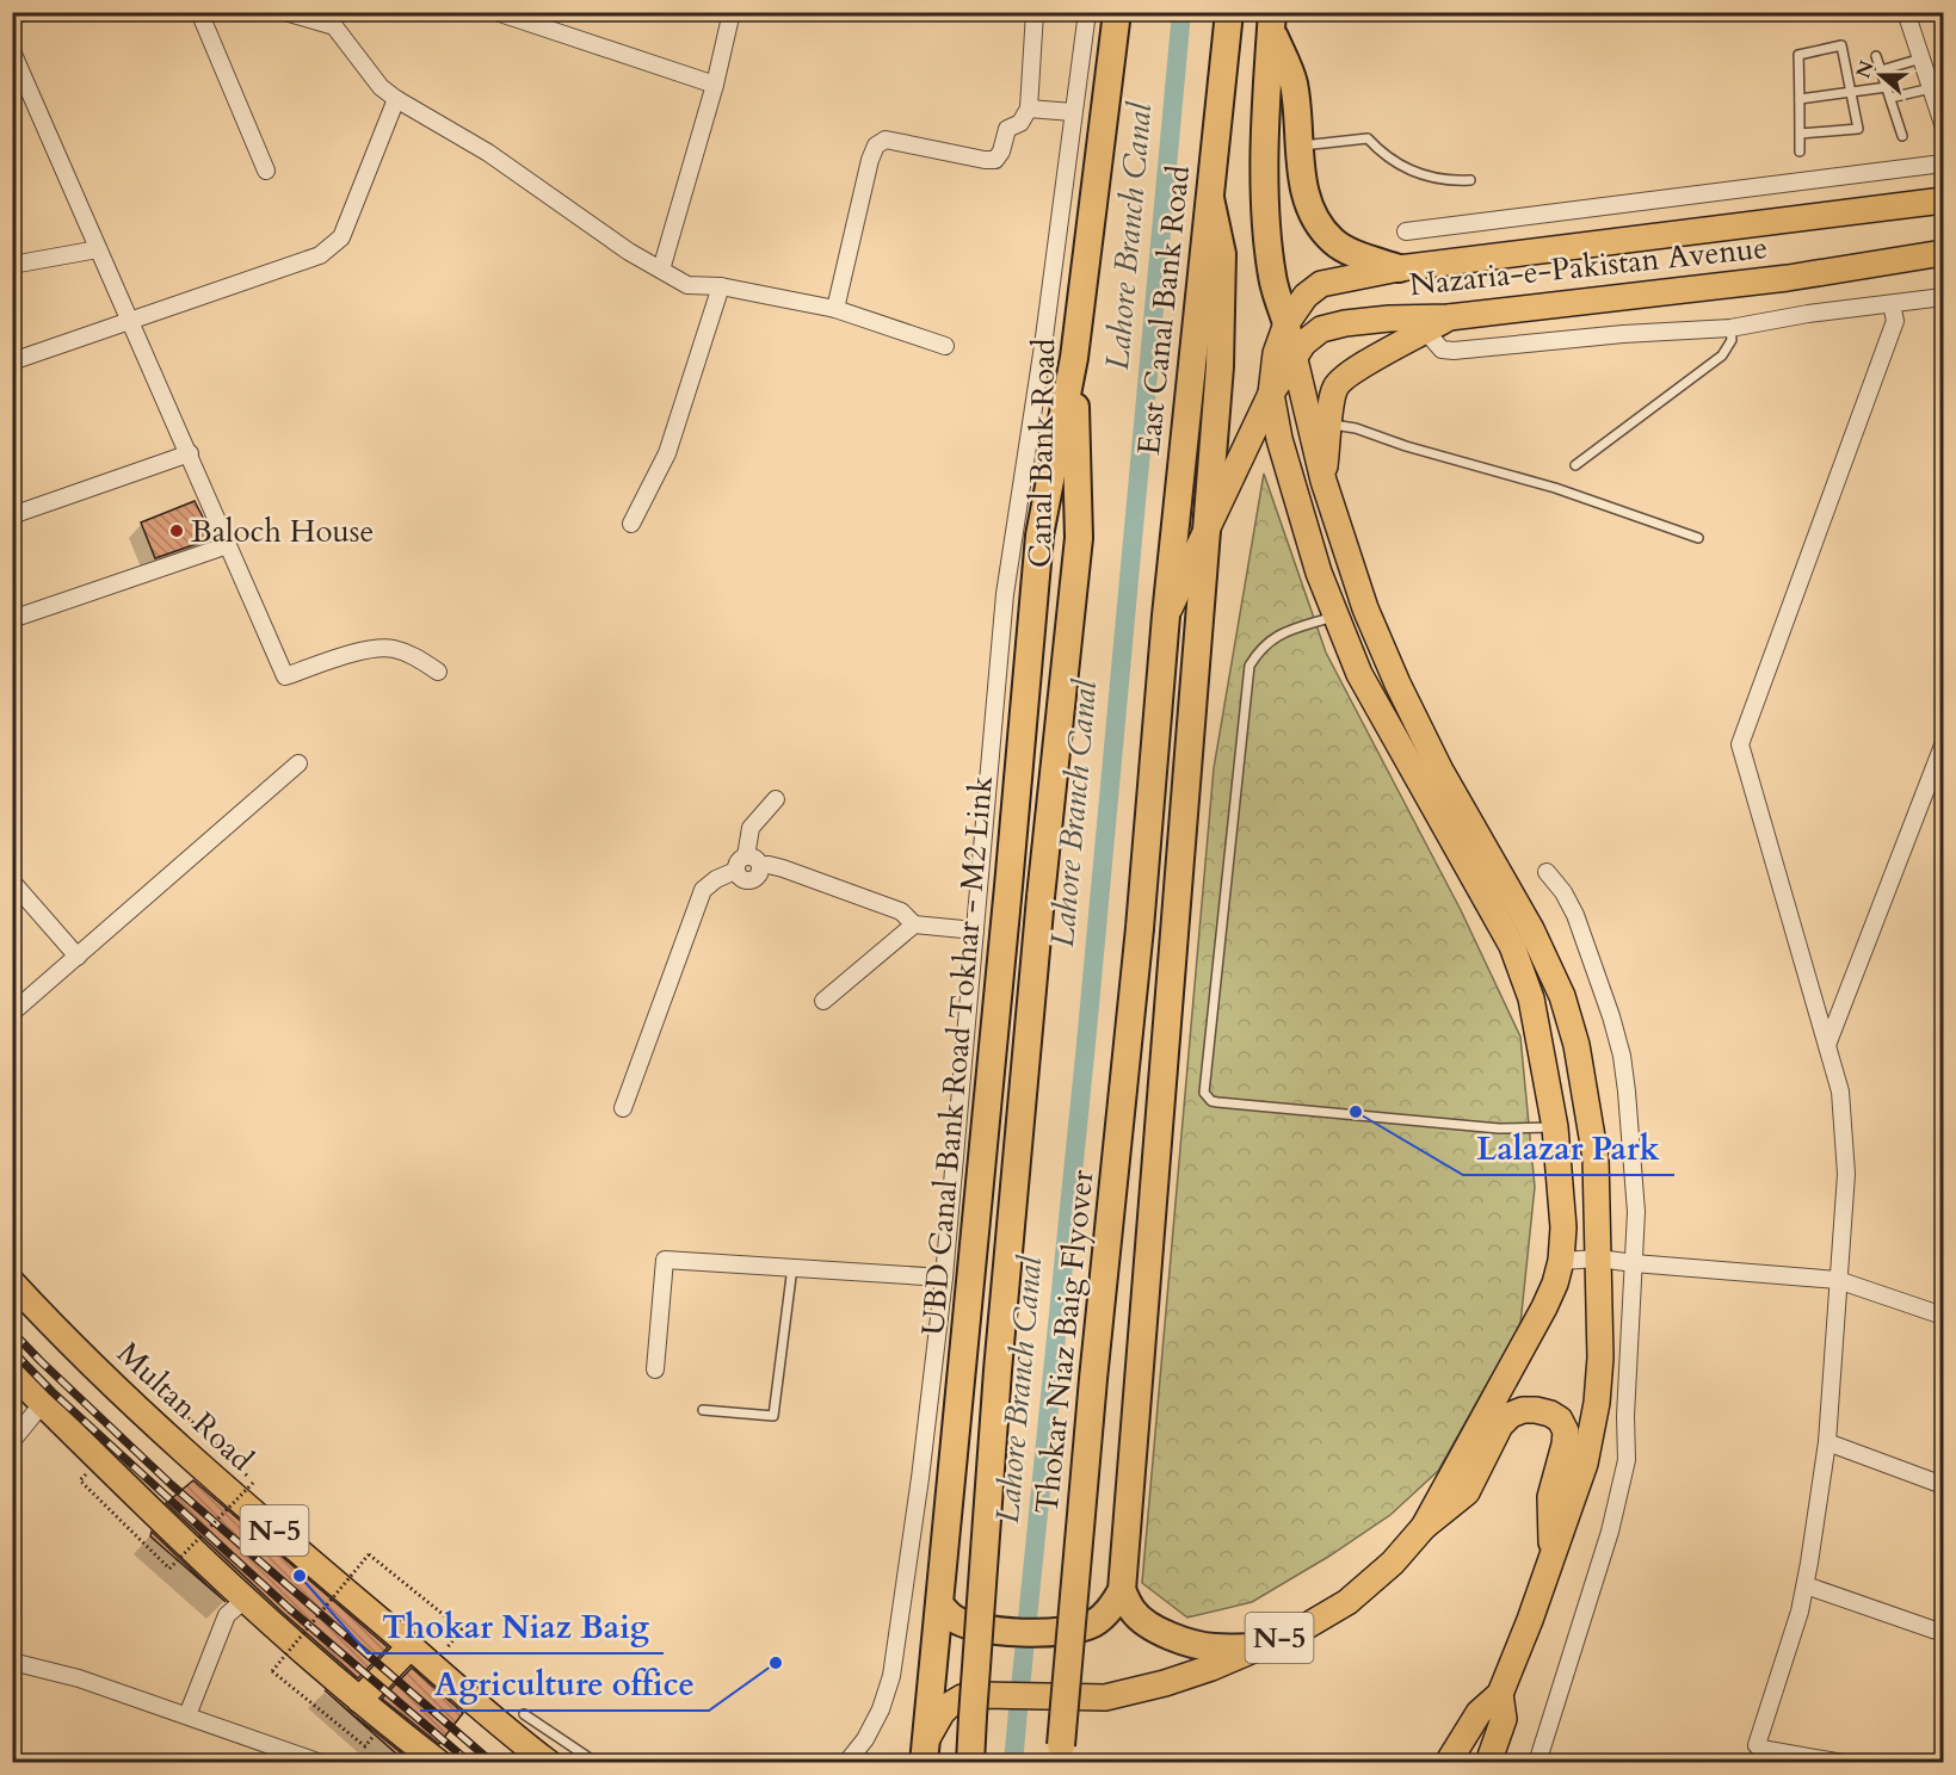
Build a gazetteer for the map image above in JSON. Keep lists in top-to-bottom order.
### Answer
{
  "streets": {
    "highway": [
      "East Canal Bank Road",
      "Canal Bank Road",
      "UBD Canal Bank Road Tokhar - M2 Link",
      "Thokar Niaz Baig Flyover"
    ],
    "main road": ["Nazaria-e-Pakistan Avenue", "Multan Road", "N-5"]
  },
  "crossings": [
    ["East Canal Bank Road", "Thokar Niaz Baig Flyover"],
    ["Canal Bank Road", "UBD Canal Bank Road Tokhar - M2 Link"],
    ["Canal Bank Road", "Thokar Niaz Baig Flyover"],
    ["UBD Canal Bank Road Tokhar - M2 Link", "N-5"]
  ],
  "water": ["Lahore Branch Canal"],
  "places": [
    "Baloch House",
    "Lalazar Park",
    "Thokar Niaz Baig",
    "Agriculture office"
  ],
  "north": "left"
}
